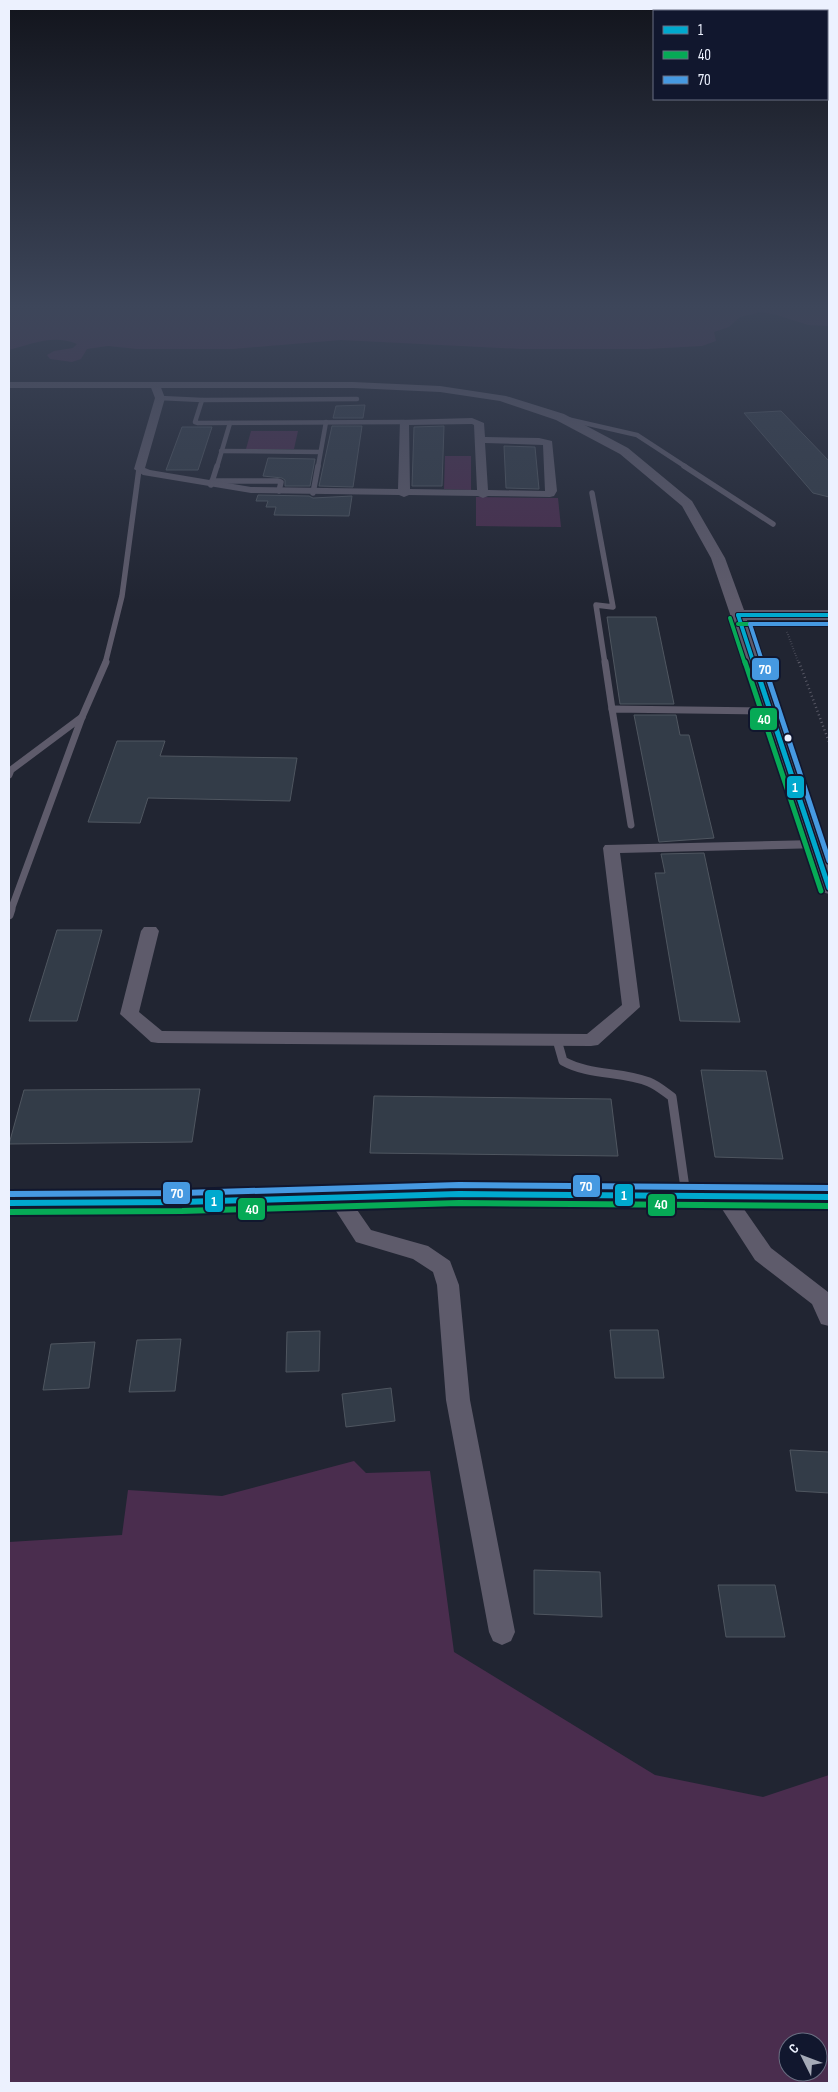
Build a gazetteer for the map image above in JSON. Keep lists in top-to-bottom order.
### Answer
{
  "lines": ["transit line 1", "transit line 40", "transit line 70"],
  "legend": ["1", "40", "70"],
  "north": "top left"
}
